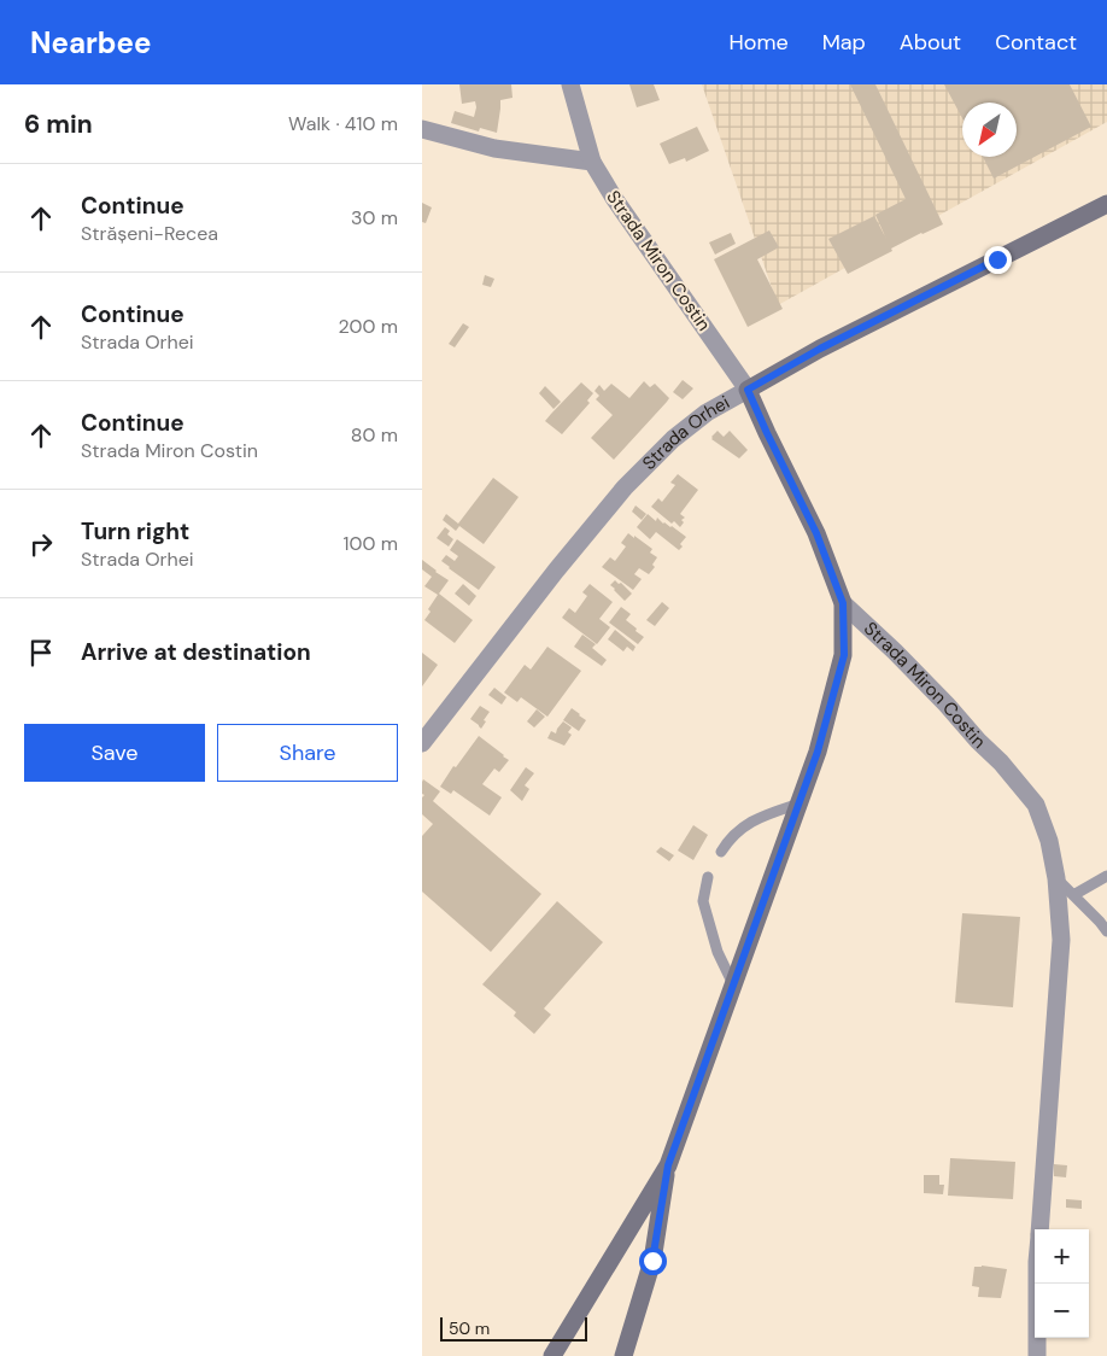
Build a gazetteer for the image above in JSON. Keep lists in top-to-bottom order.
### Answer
{
  "streets": {
    "main road": ["Strada Miron Costin", "Strada Orhei"]
  },
  "crossings": [
    ["Strada Miron Costin", "Strada Orhei"]
  ],
  "scale_bar": "50 m",
  "north": "bottom left",
  "page": {
    "header": "Nearbee",
    "nav": [
      "Home",
      "Map",
      "About",
      "Contact"
    ],
    "heading": ["6 min", "Walk · 410 m"],
    "list": [
      ["Continue", "Strășeni-Recea", "30 m"],
      ["Continue", "Strada Orhei", "200 m"],
      ["Continue", "Strada Miron Costin", "80 m"],
      ["Turn right", "Strada Orhei", "100 m"],
      "Arrive at destination"
    ],
    "buttons": ["Save", "Share"],
    "map_buttons": ["+", "−"],
    "scale": "50 m"
  }
}
